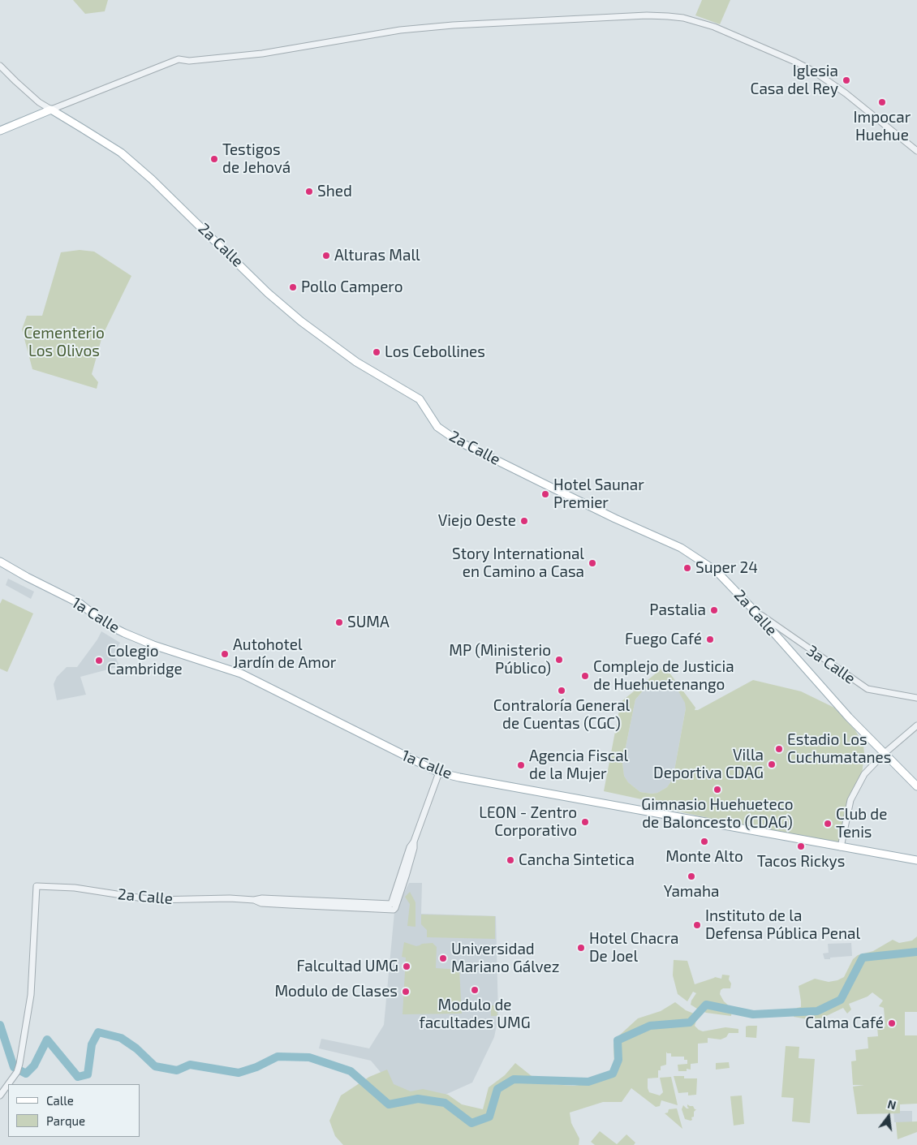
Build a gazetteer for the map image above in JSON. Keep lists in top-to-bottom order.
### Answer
{
  "streets": {
    "main road": ["2a Calle", "1a Calle"],
    "street": ["3a Calle"]
  },
  "crossings": [
    ["2a Calle", "3a Calle"]
  ],
  "parks": ["Cementerio Los Olivos"],
  "places": [
    "Iglesia Casa del Rey",
    "Impocar Huehue",
    "Testigos de Jehová",
    "Shed",
    "Alturas Mall",
    "Pollo Campero",
    "Los Cebollines",
    "Hotel Saunar Premier",
    "Viejo Oeste",
    "Story International en Camino a Casa",
    "Super 24",
    "Pastalia",
    "SUMA",
    "Fuego Café",
    "Autohotel Jardín de Amor",
    "MP (Ministerio Público)",
    "Colegio Cambridge",
    "Complejo de Justicia de Huehuetenango",
    "Contraloría General de Cuentas (CGC)",
    "Estadio Los Cuchumatanes",
    "Villa Deportiva CDAG",
    "Agencia Fiscal de la Mujer",
    "Gimnasio Huehueteco de Baloncesto (CDAG)",
    "LEON - Zentro Corporativo",
    "Club de Tenis",
    "Monte Alto",
    "Tacos Rickys",
    "Cancha Sintetica",
    "Yamaha",
    "Instituto de la Defensa Pública Penal",
    "Hotel Chacra De Joel",
    "Universidad Mariano Gálvez",
    "Falcultad UMG",
    "Modulo de facultades UMG",
    "Modulo de Clases",
    "Calma Café"
  ],
  "legend": ["Calle", "Parque"],
  "north": "top"
}
